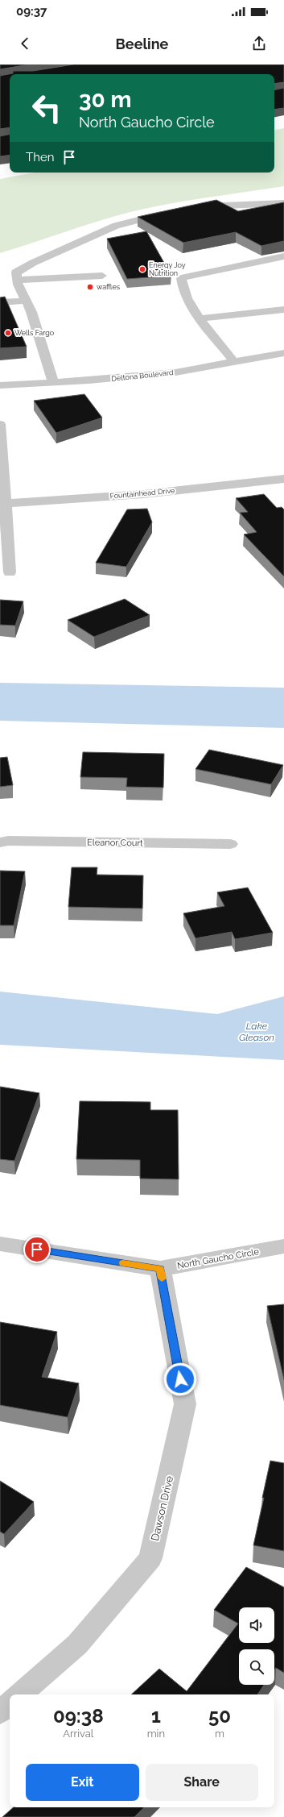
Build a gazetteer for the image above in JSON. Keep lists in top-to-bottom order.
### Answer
{
  "streets": {
    "street": [
      "Deltona Boulevard",
      "Fountainhead Drive",
      "Eleanor Court",
      "North Gaucho Circle",
      "Dawson Drive"
    ]
  },
  "crossings": [
    ["North Gaucho Circle", "Dawson Drive"]
  ],
  "water": ["Lake Gleason"],
  "places": ["Energy Joy Nutrition", "waffles", "Wells Fargo"],
  "page": {
    "status": "09:37",
    "header": "Beeline",
    "turn": ["30 m", "North Gaucho Circle"],
    "then": "Then",
    "eta": [
      "09:38",
      "Arrival",
      "1",
      "min",
      "50",
      "m"
    ],
    "buttons": ["Exit", "Share"]
  }
}
